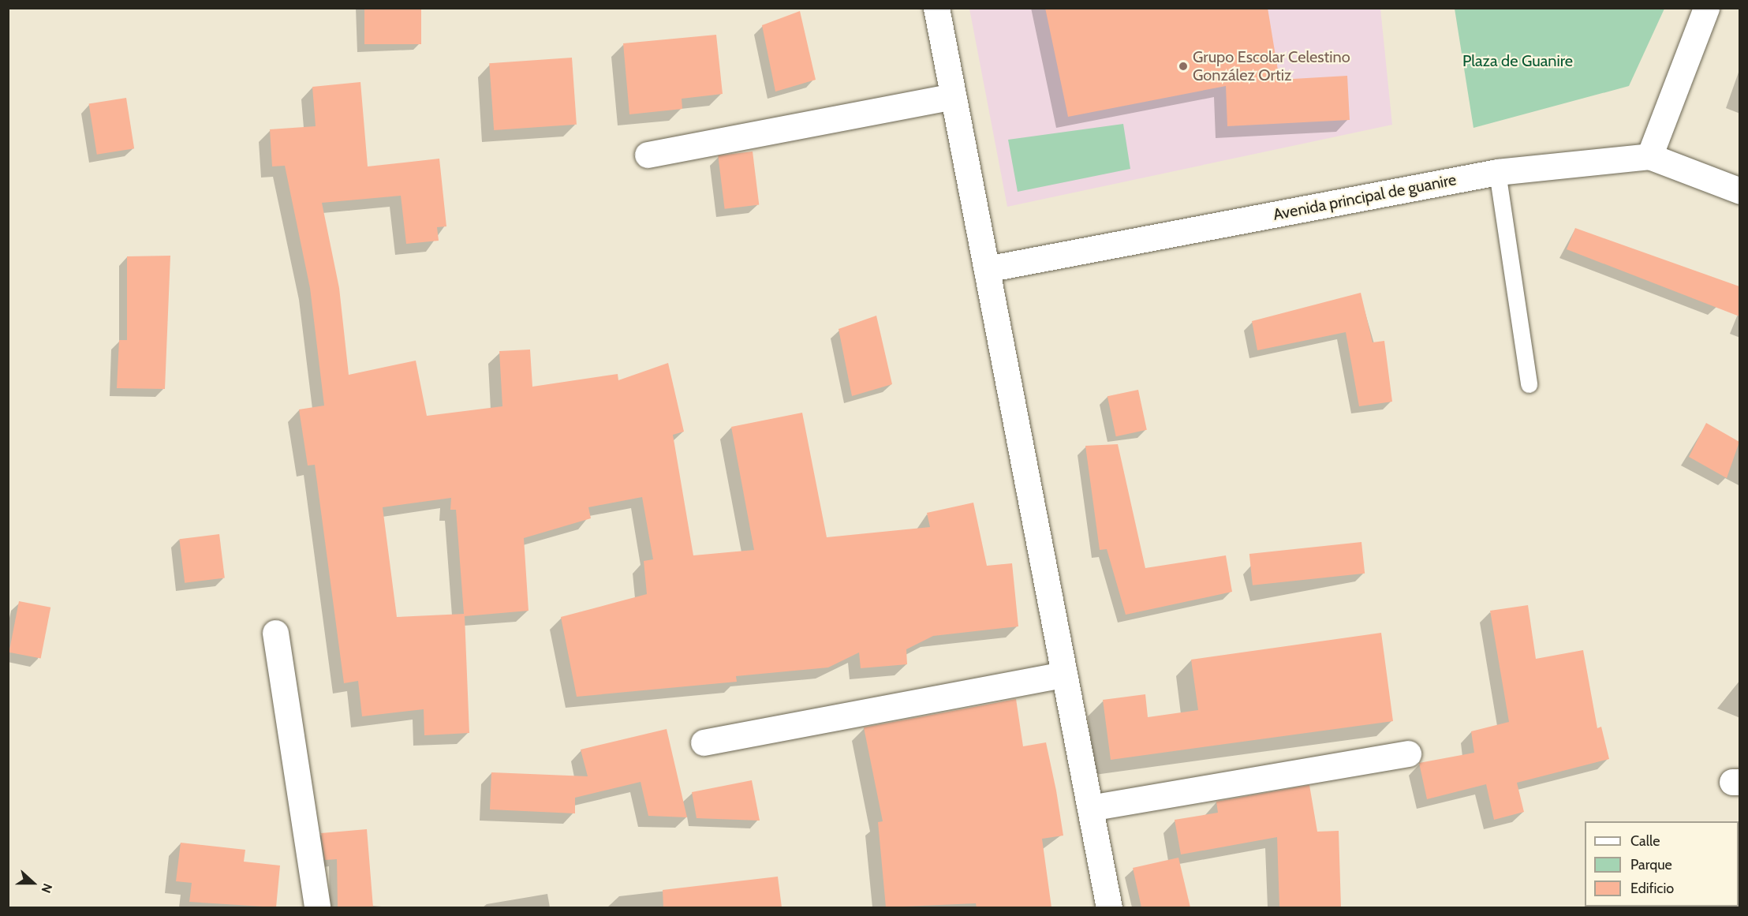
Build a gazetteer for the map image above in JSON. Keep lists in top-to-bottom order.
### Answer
{
  "streets": {
    "street": ["Avenida principal de guanire"]
  },
  "parks": ["Plaza de Guanire"],
  "places": ["Grupo Escolar Celestino González Ortiz"],
  "legend": ["Calle", "Parque", "Edificio"],
  "north": "right"
}
